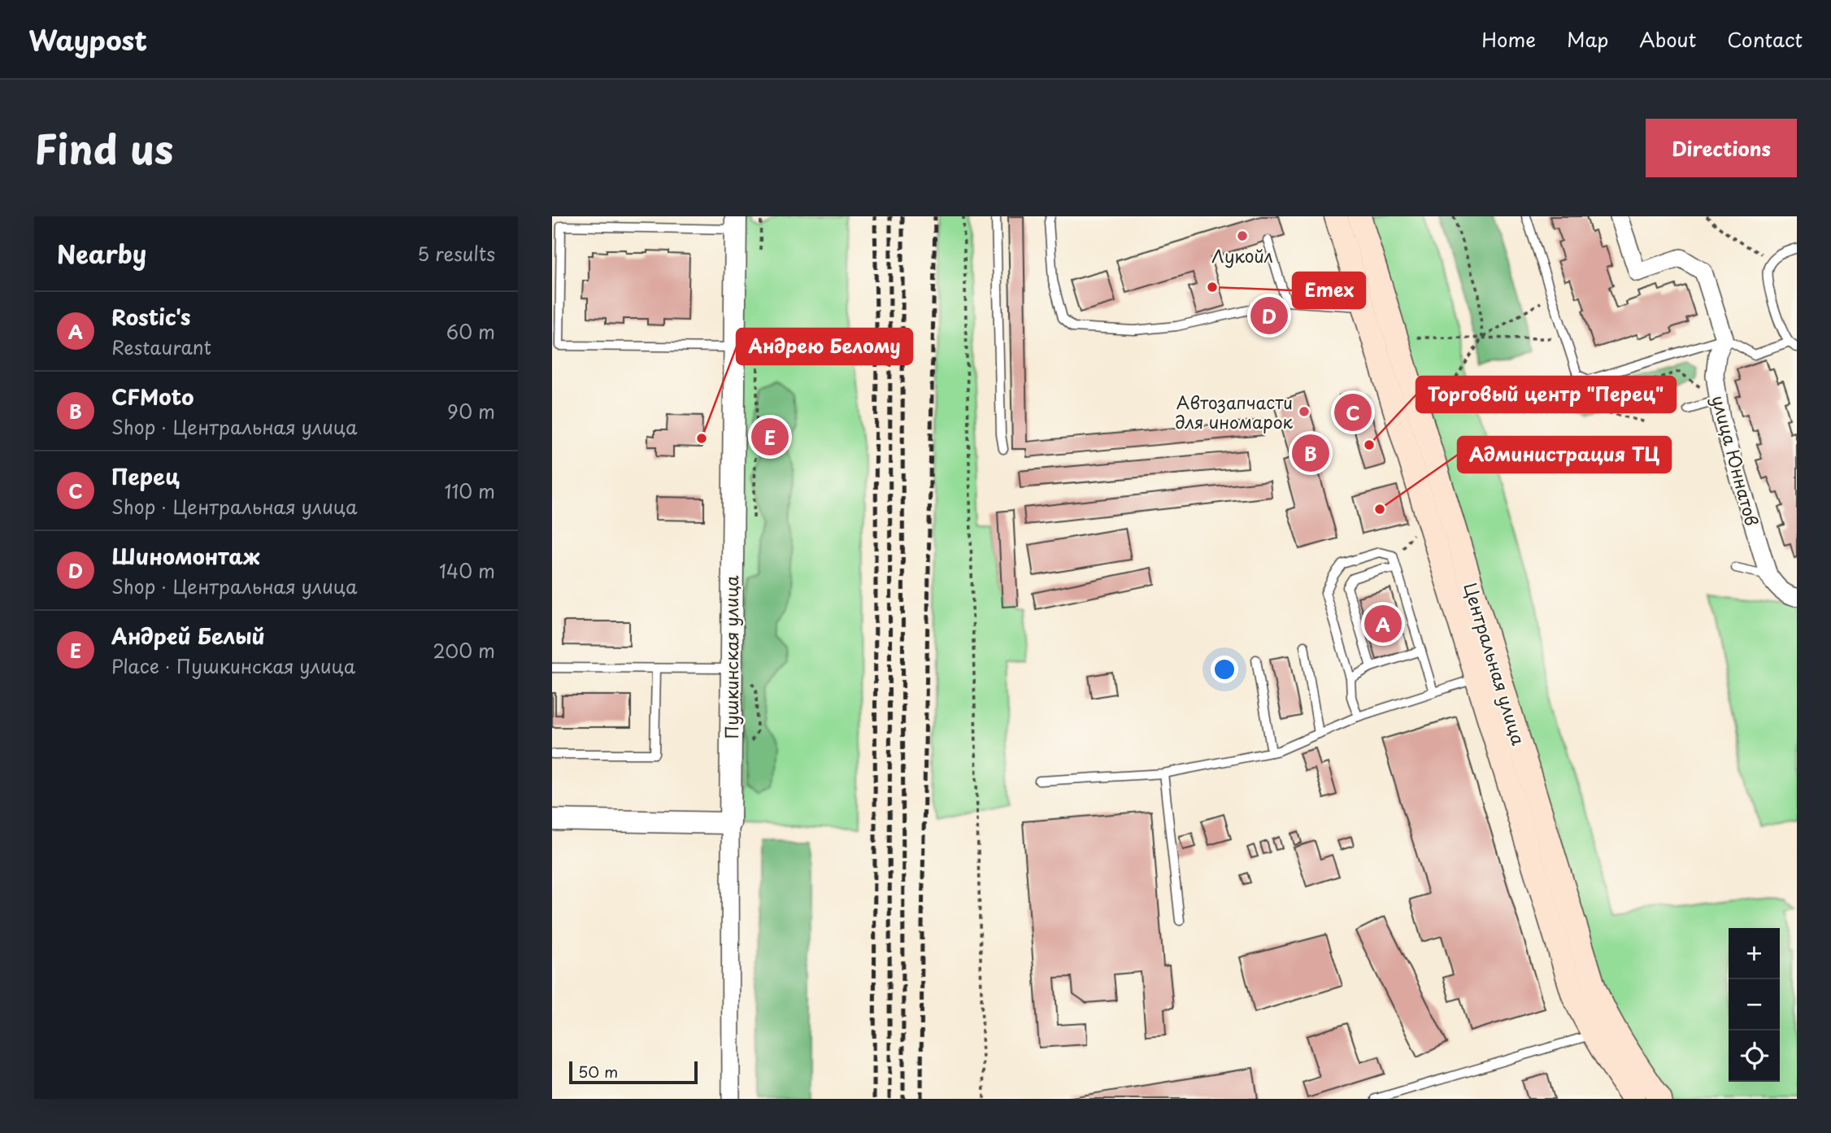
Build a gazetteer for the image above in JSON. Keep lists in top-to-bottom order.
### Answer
{
  "streets": {
    "main road": ["Центральная улица"],
    "street": ["улица Юннатов", "Пушкинская улица"]
  },
  "places": [
    "Лукойл",
    "Emex",
    "Автозапчасти для иномарок",
    "Андрею Белому",
    "Торговый центр \"Перец\"",
    "Администрация ТЦ"
  ],
  "scale_bar": "50 m",
  "page": {
    "header": "Waypost",
    "nav": [
      "Home",
      "Map",
      "About",
      "Contact"
    ],
    "title": "Find us",
    "buttons": "Directions",
    "heading": ["Nearby", "5 results"],
    "list": [
      {
        "mark": "A",
        "name": "Rostic's",
        "note": "Restaurant",
        "value": "60 m"
      },
      {
        "mark": "B",
        "name": "CFMoto",
        "note": "Shop · Центральная улица",
        "value": "90 m"
      },
      {
        "mark": "C",
        "name": "Перец",
        "note": "Shop · Центральная улица",
        "value": "110 m"
      },
      {
        "mark": "D",
        "name": "Шиномонтаж",
        "note": "Shop · Центральная улица",
        "value": "140 m"
      },
      {
        "mark": "E",
        "name": "Андрей Белый",
        "note": "Place · Пушкинская улица",
        "value": "200 m"
      }
    ],
    "pins": [
      "D",
      "C",
      "E",
      "B",
      "A"
    ],
    "map_buttons": ["+", "−"],
    "scale": "50 m"
  }
}
